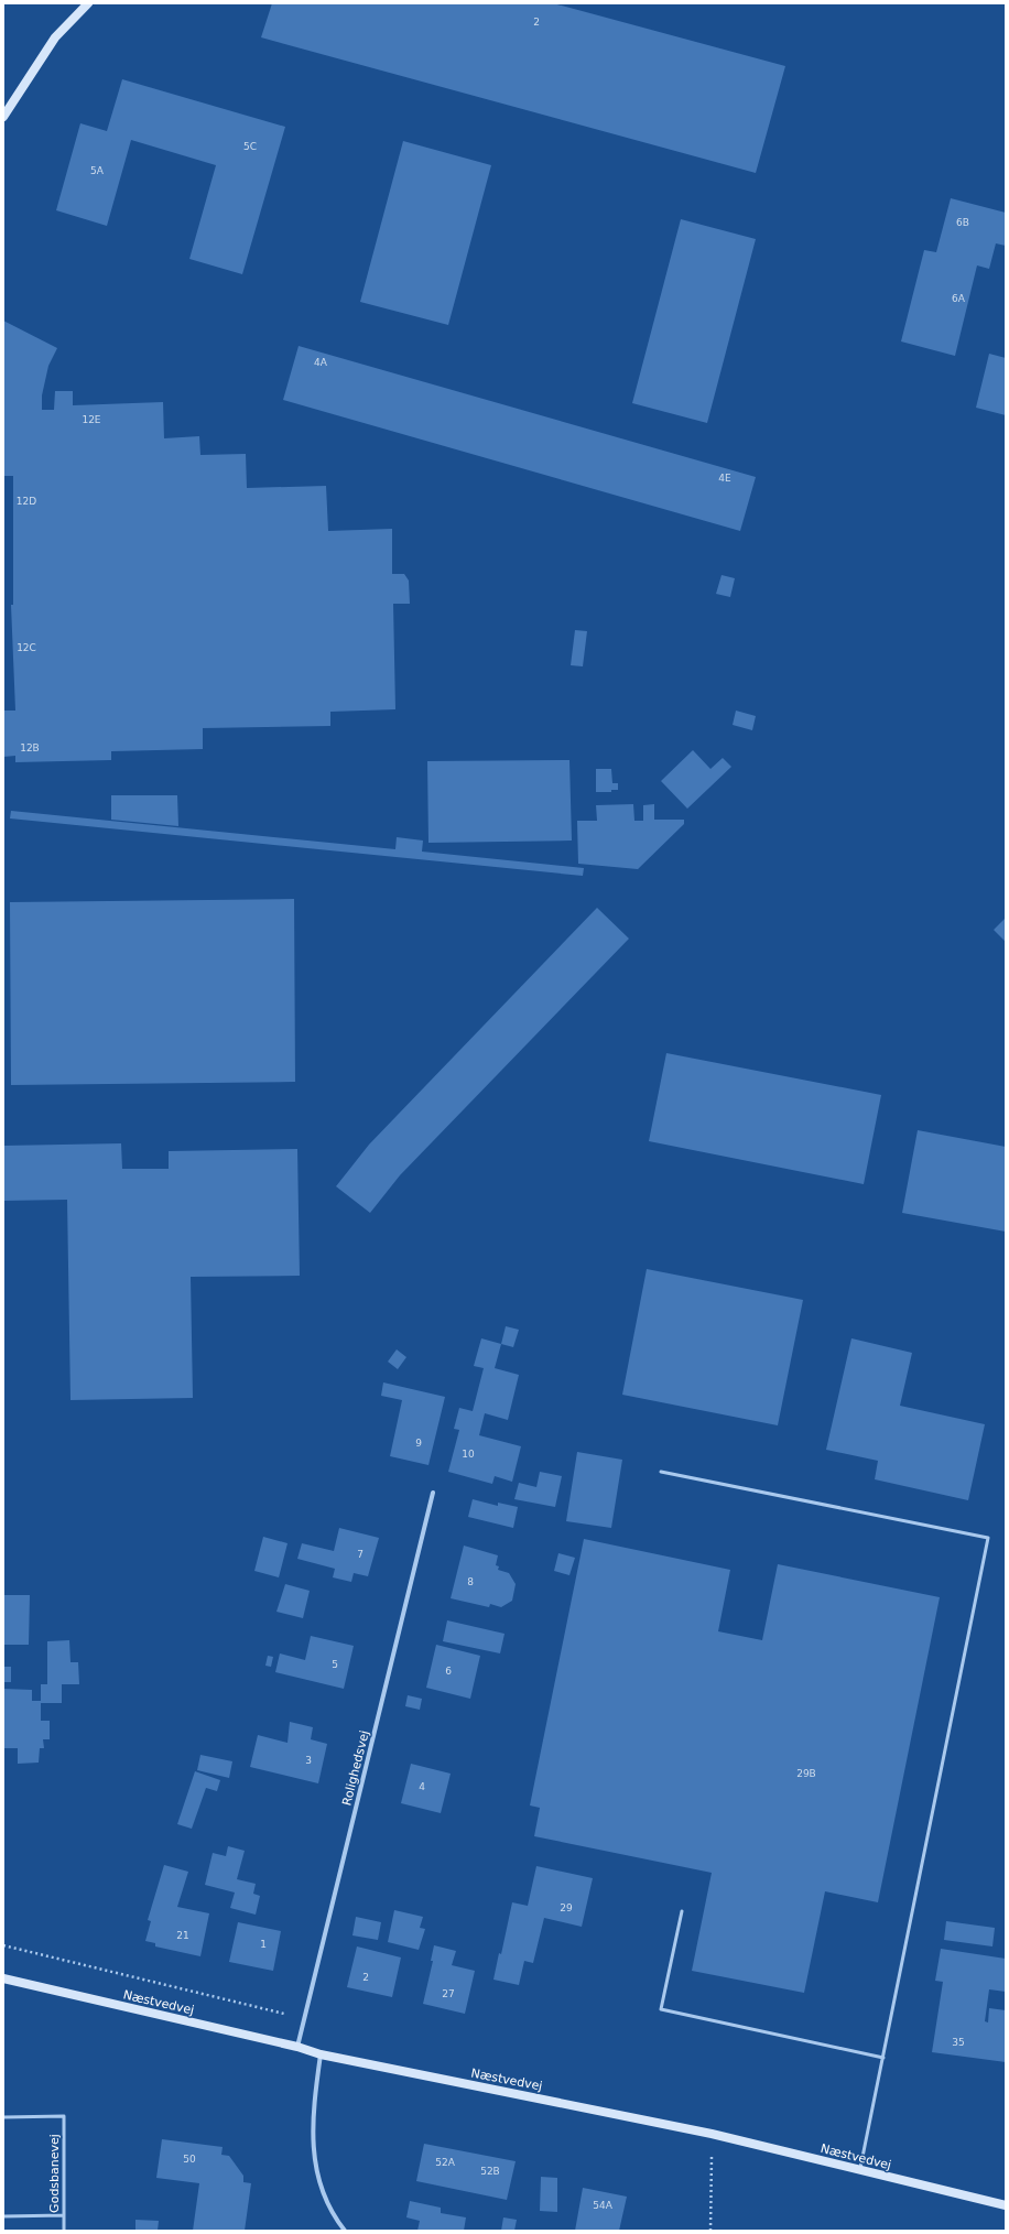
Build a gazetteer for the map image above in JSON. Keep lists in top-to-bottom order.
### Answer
{
  "streets": {
    "main road": ["Næstvedvej"],
    "street": ["Rolighedsvej"],
    "lane": ["Godsbanevej"]
  },
  "crossings": [
    ["Rolighedsvej", "Næstvedvej"]
  ],
  "house_numbers": [
    "2",
    "5C",
    "5A",
    "6B",
    "6A",
    "4A",
    "12E",
    "4E",
    "12D",
    "12C",
    "12B",
    "9",
    "10",
    "7",
    "8",
    "5",
    "6",
    "3",
    "29B",
    "4",
    "29",
    "21",
    "1",
    "2",
    "27",
    "35",
    "50",
    "52A",
    "52B",
    "54A"
  ]
}
